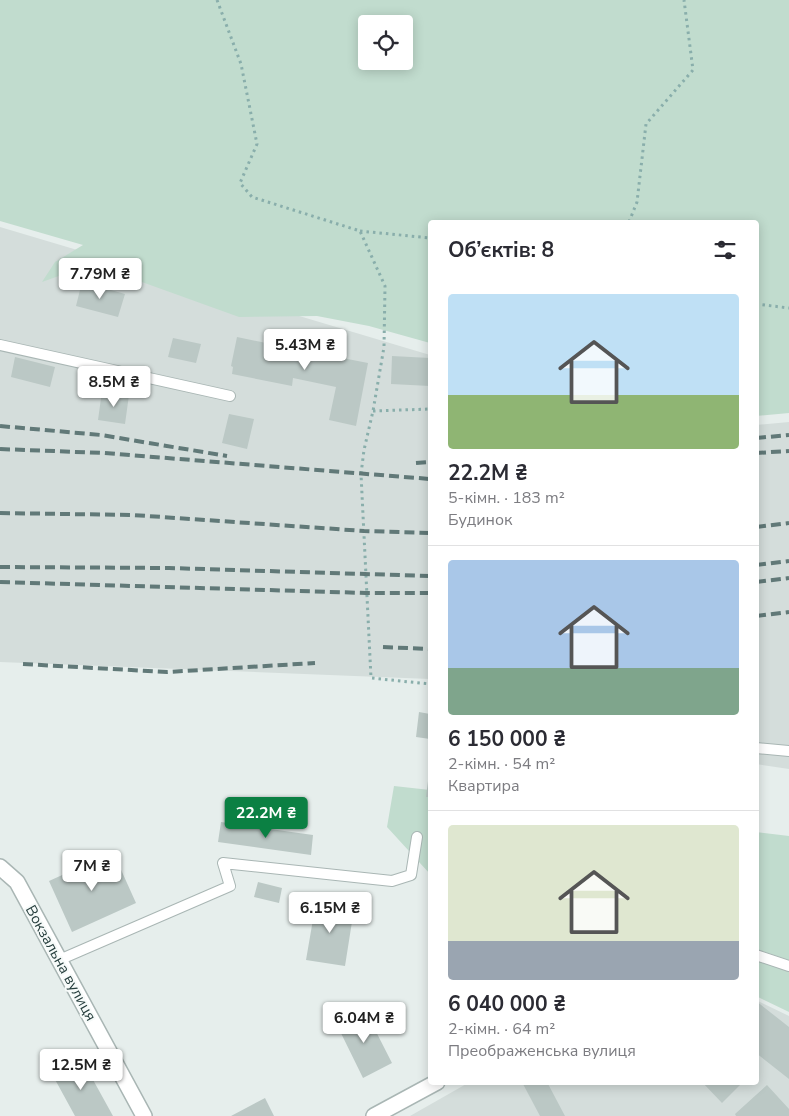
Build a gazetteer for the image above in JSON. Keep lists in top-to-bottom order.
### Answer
{
  "streets": {
    "street": ["Вокзальна вулиця"]
  },
  "page": {
    "heading": "Об’єктів: 8",
    "price": [
      "7.79M ₴",
      "5.43M ₴",
      "8.5M ₴",
      "22.2M ₴",
      "7M ₴",
      "6.15M ₴",
      "6.04M ₴",
      "12.5M ₴"
    ],
    "list": [
      {
        "name": "22.2M ₴",
        "note": "5-кімн. · 183 m² · Будинок"
      },
      {
        "name": "6 150 000 ₴",
        "note": "2-кімн. · 54 m² · Квартира"
      },
      {
        "name": "6 040 000 ₴",
        "note": "2-кімн. · 64 m² · Преображенська вулиця"
      }
    ]
  }
}
